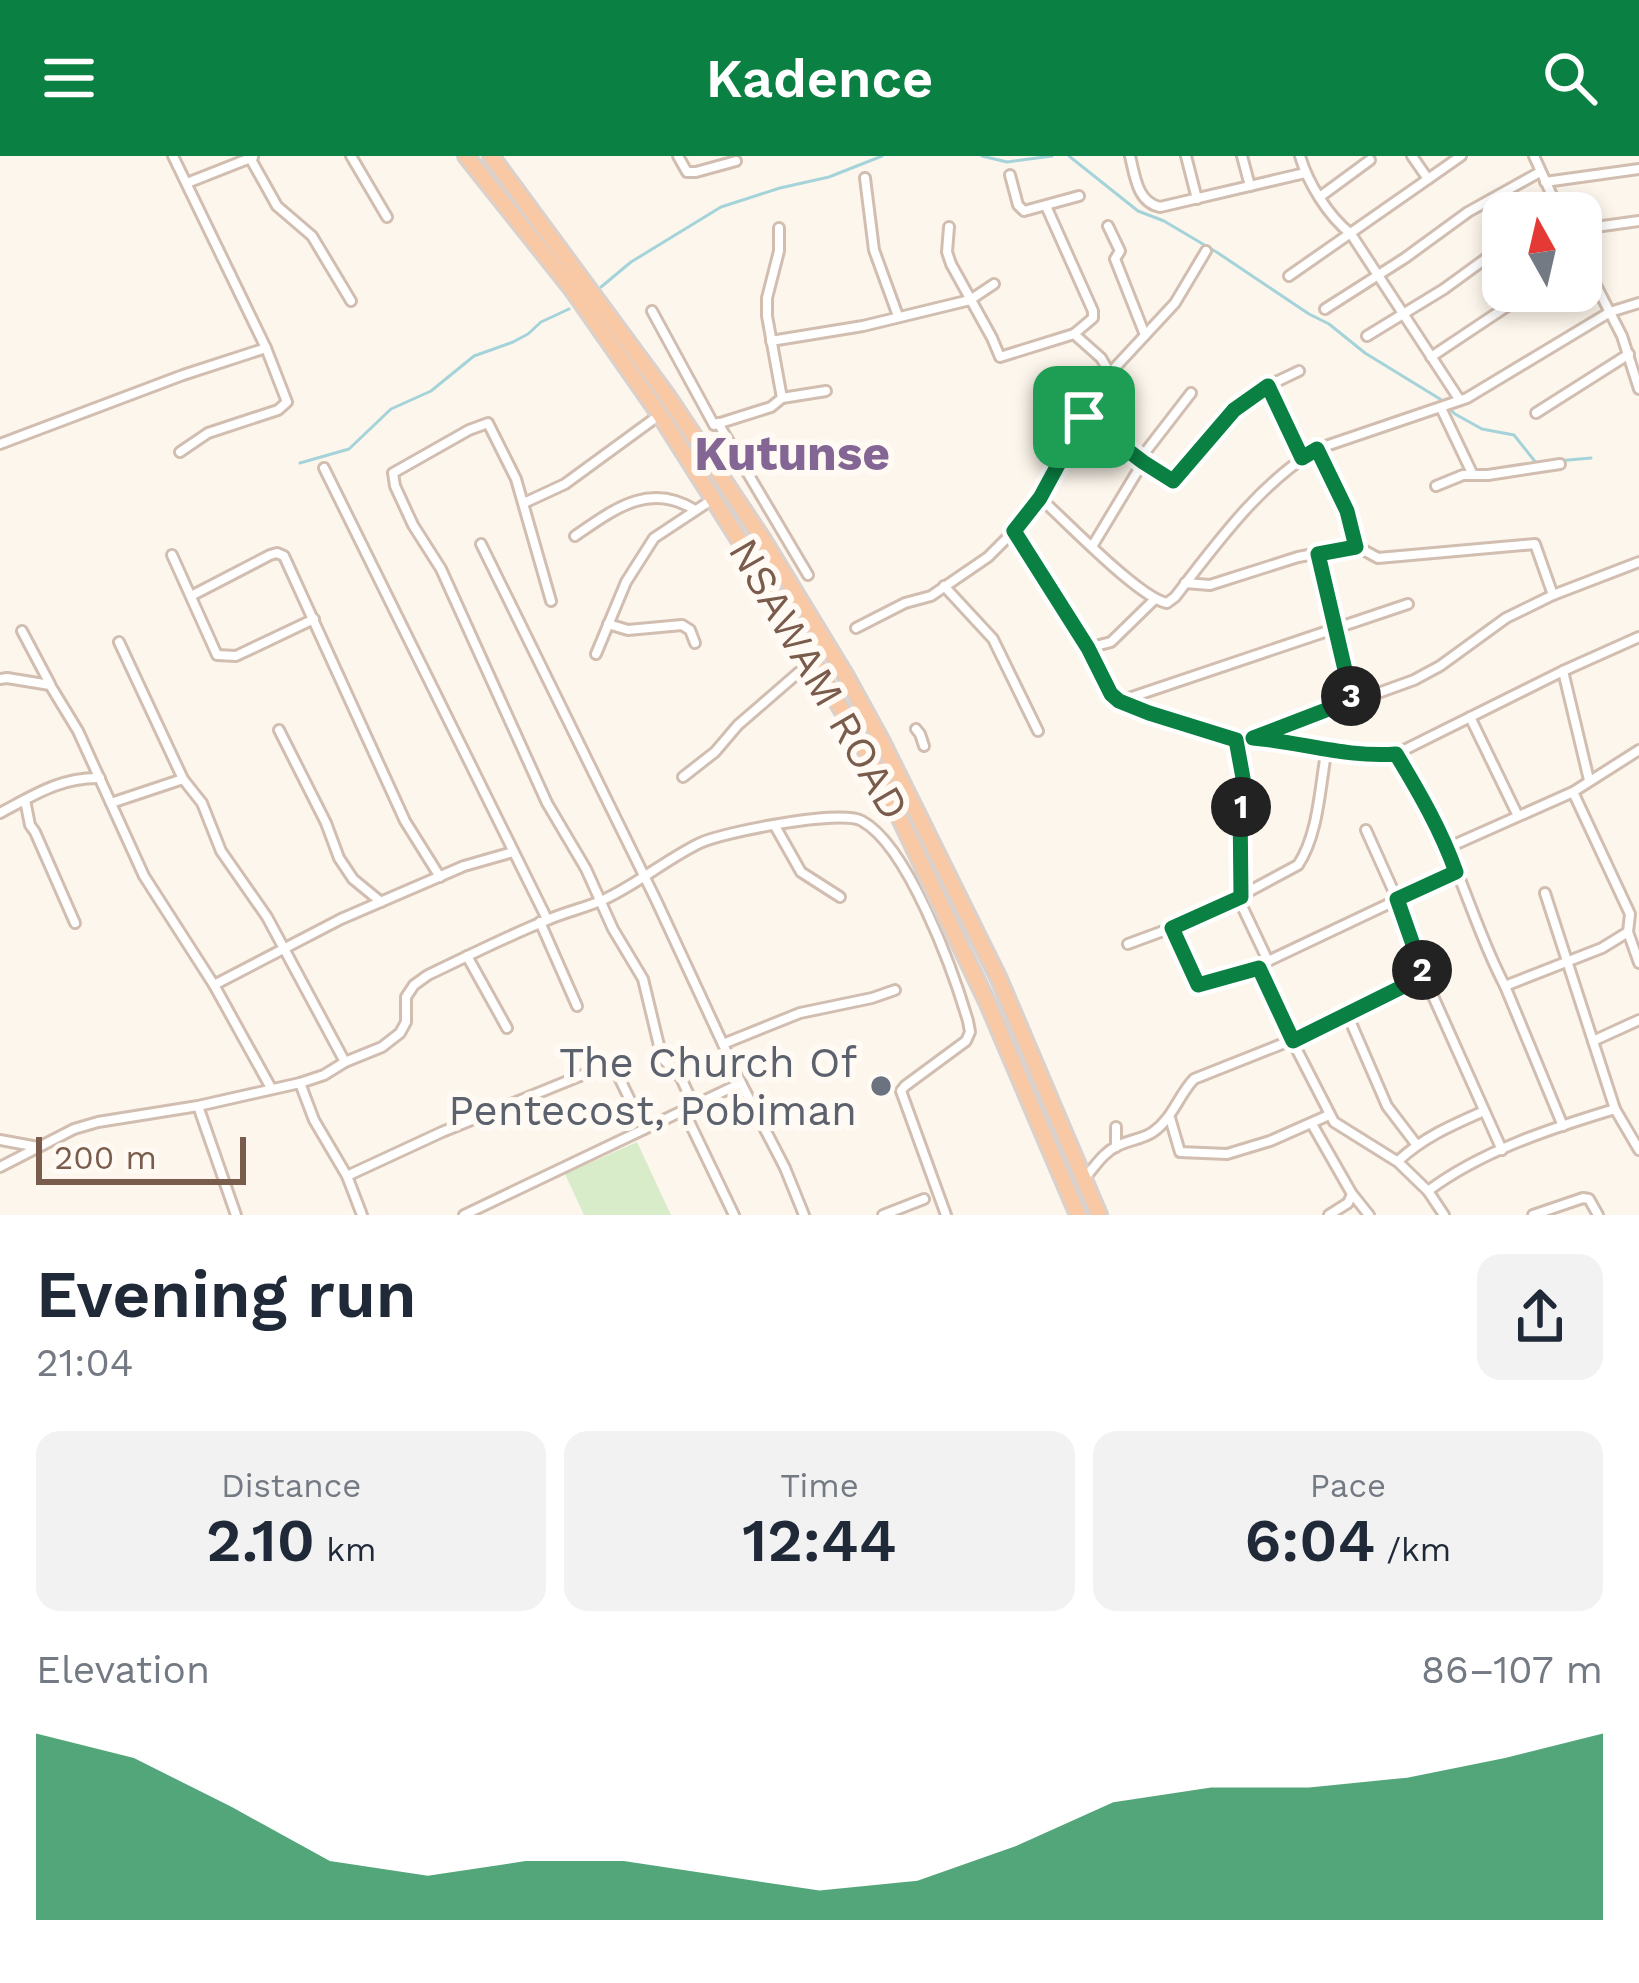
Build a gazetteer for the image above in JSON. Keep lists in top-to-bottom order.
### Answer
{
  "streets": {
    "highway": ["NSAWAM ROAD"]
  },
  "districts": ["Kutunse"],
  "places": ["The Church Of Pentecost, Pobiman"],
  "scale_bar": "200 m",
  "north": "top",
  "page": {
    "header": "Kadence",
    "pins": ["3", "1", "2"],
    "scale": "200 m",
    "heading": ["Evening run", "21:04"],
    "stats": [
      ["Distance", "2.10 km"],
      ["Time", "12:44"],
      ["Pace", "6:04 /km"]
    ],
    "chart": ["Elevation", "86–107 m"]
  }
}
